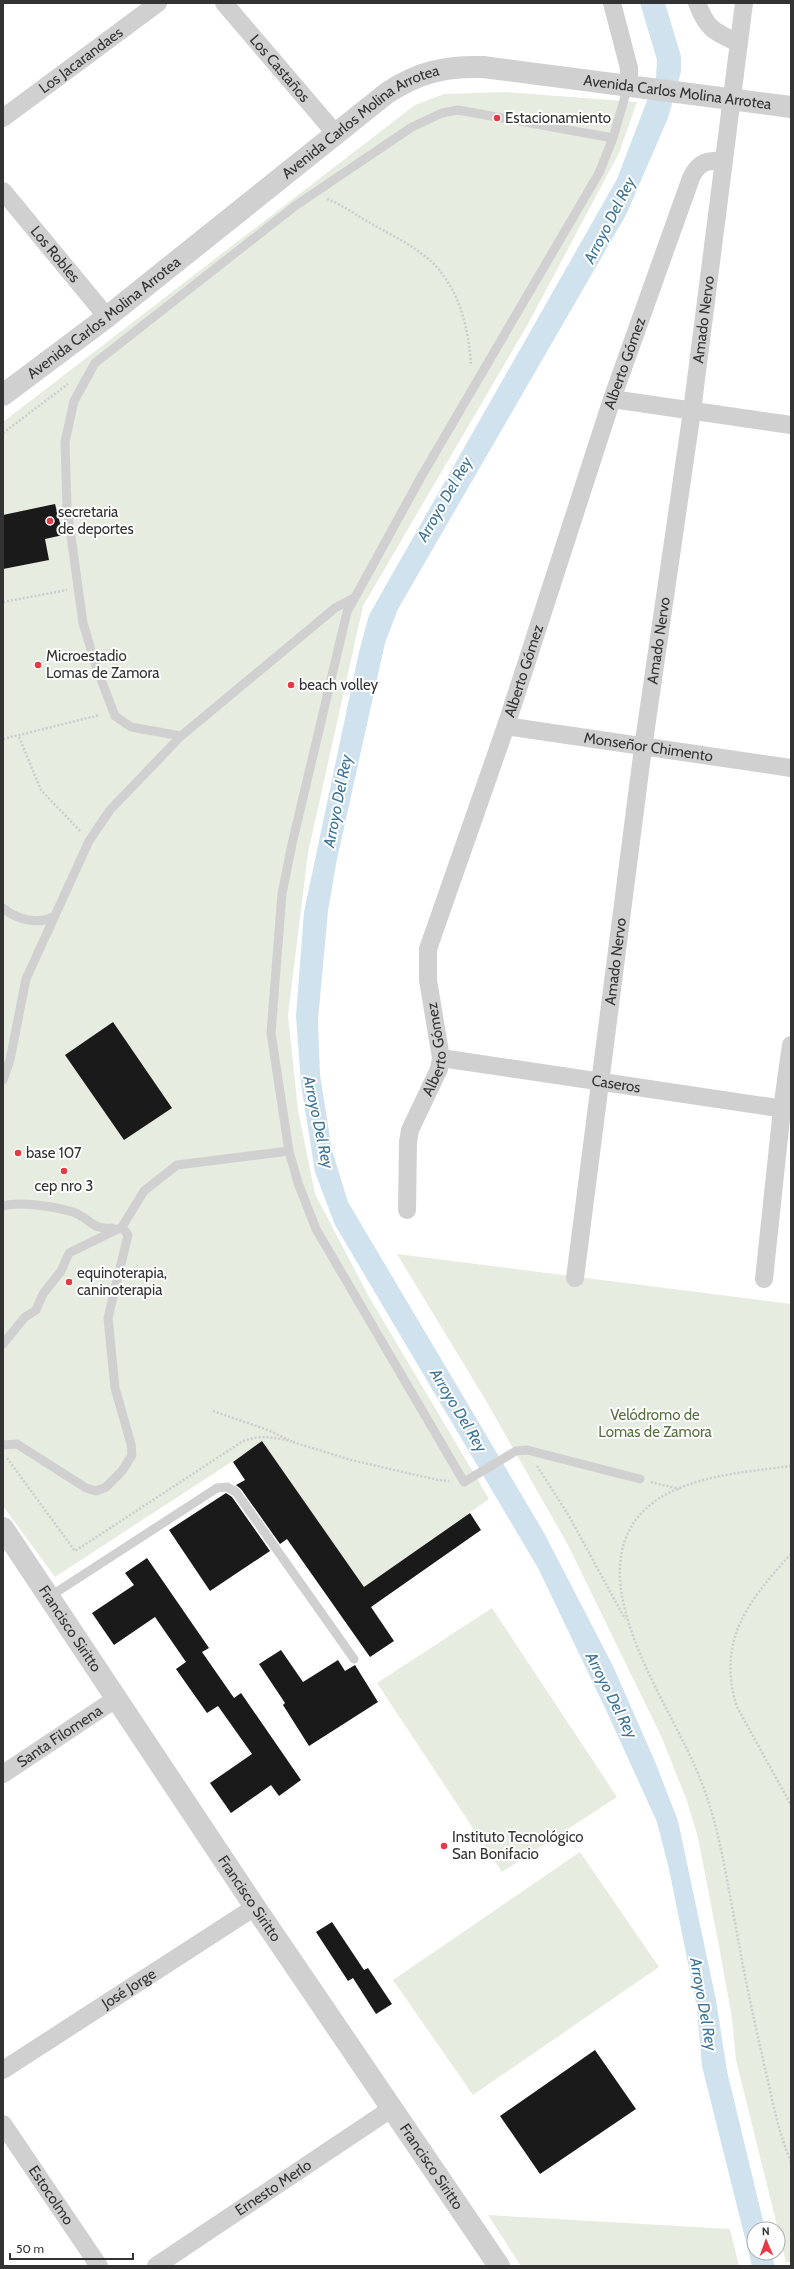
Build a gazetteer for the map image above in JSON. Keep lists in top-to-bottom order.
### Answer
{
  "streets": {
    "street": [
      "Los Jacarandaes",
      "Los Castaños",
      "Avenida Carlos Molina Arrotea",
      "Los Robles",
      "Amado Nervo",
      "Alberto Gómez",
      "Monseñor Chimento",
      "Caseros",
      "Francisco Siritto",
      "Santa Filomena",
      "José Jorge",
      "Ernesto Merlo",
      "Estocolmo"
    ]
  },
  "crossings": [
    ["Los Castaños", "Avenida Carlos Molina Arrotea"],
    ["Avenida Carlos Molina Arrotea", "Los Robles"],
    ["Avenida Carlos Molina Arrotea", "Amado Nervo"],
    ["Amado Nervo", "Alberto Gómez"],
    ["Amado Nervo", "Monseñor Chimento"],
    ["Amado Nervo", "Caseros"],
    ["Alberto Gómez", "Monseñor Chimento"],
    ["Alberto Gómez", "Caseros"],
    ["Francisco Siritto", "Santa Filomena"],
    ["Francisco Siritto", "José Jorge"],
    ["Francisco Siritto", "Ernesto Merlo"]
  ],
  "water": ["Arroyo Del Rey"],
  "parks": ["Velódromo de Lomas de Zamora"],
  "places": [
    "Estacionamiento",
    "secretaria de deportes",
    "Microestadio Lomas de Zamora",
    "beach volley",
    "base 107",
    "cep nro 3",
    "equinoterapia, caninoterapia",
    "Instituto Tecnológico San Bonifacio"
  ],
  "scale_bar": "50 m",
  "north": "top"
}
